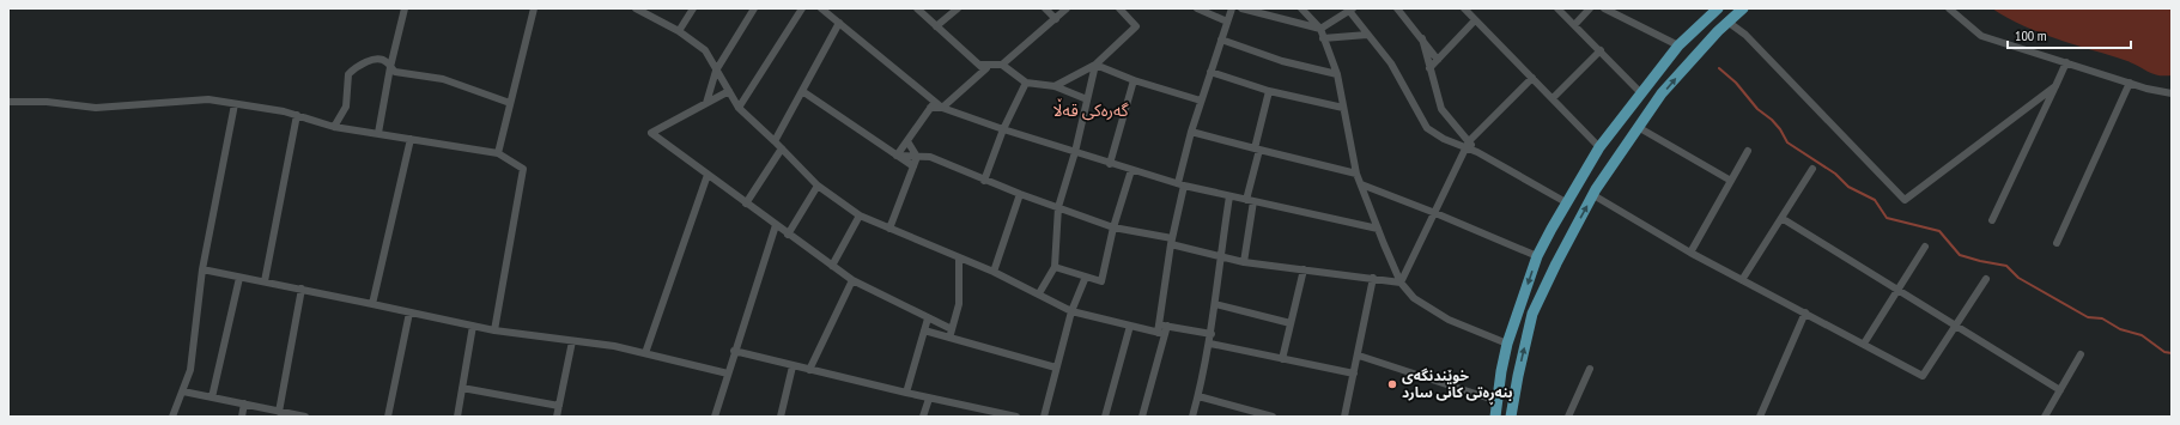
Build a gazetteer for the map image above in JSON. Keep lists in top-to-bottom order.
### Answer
{
  "districts": ["گەرەکی قەڵا"],
  "places": ["خوێندنگەی بنەڕەتی کانی سارد"],
  "scale_bar": "100 m"
}
